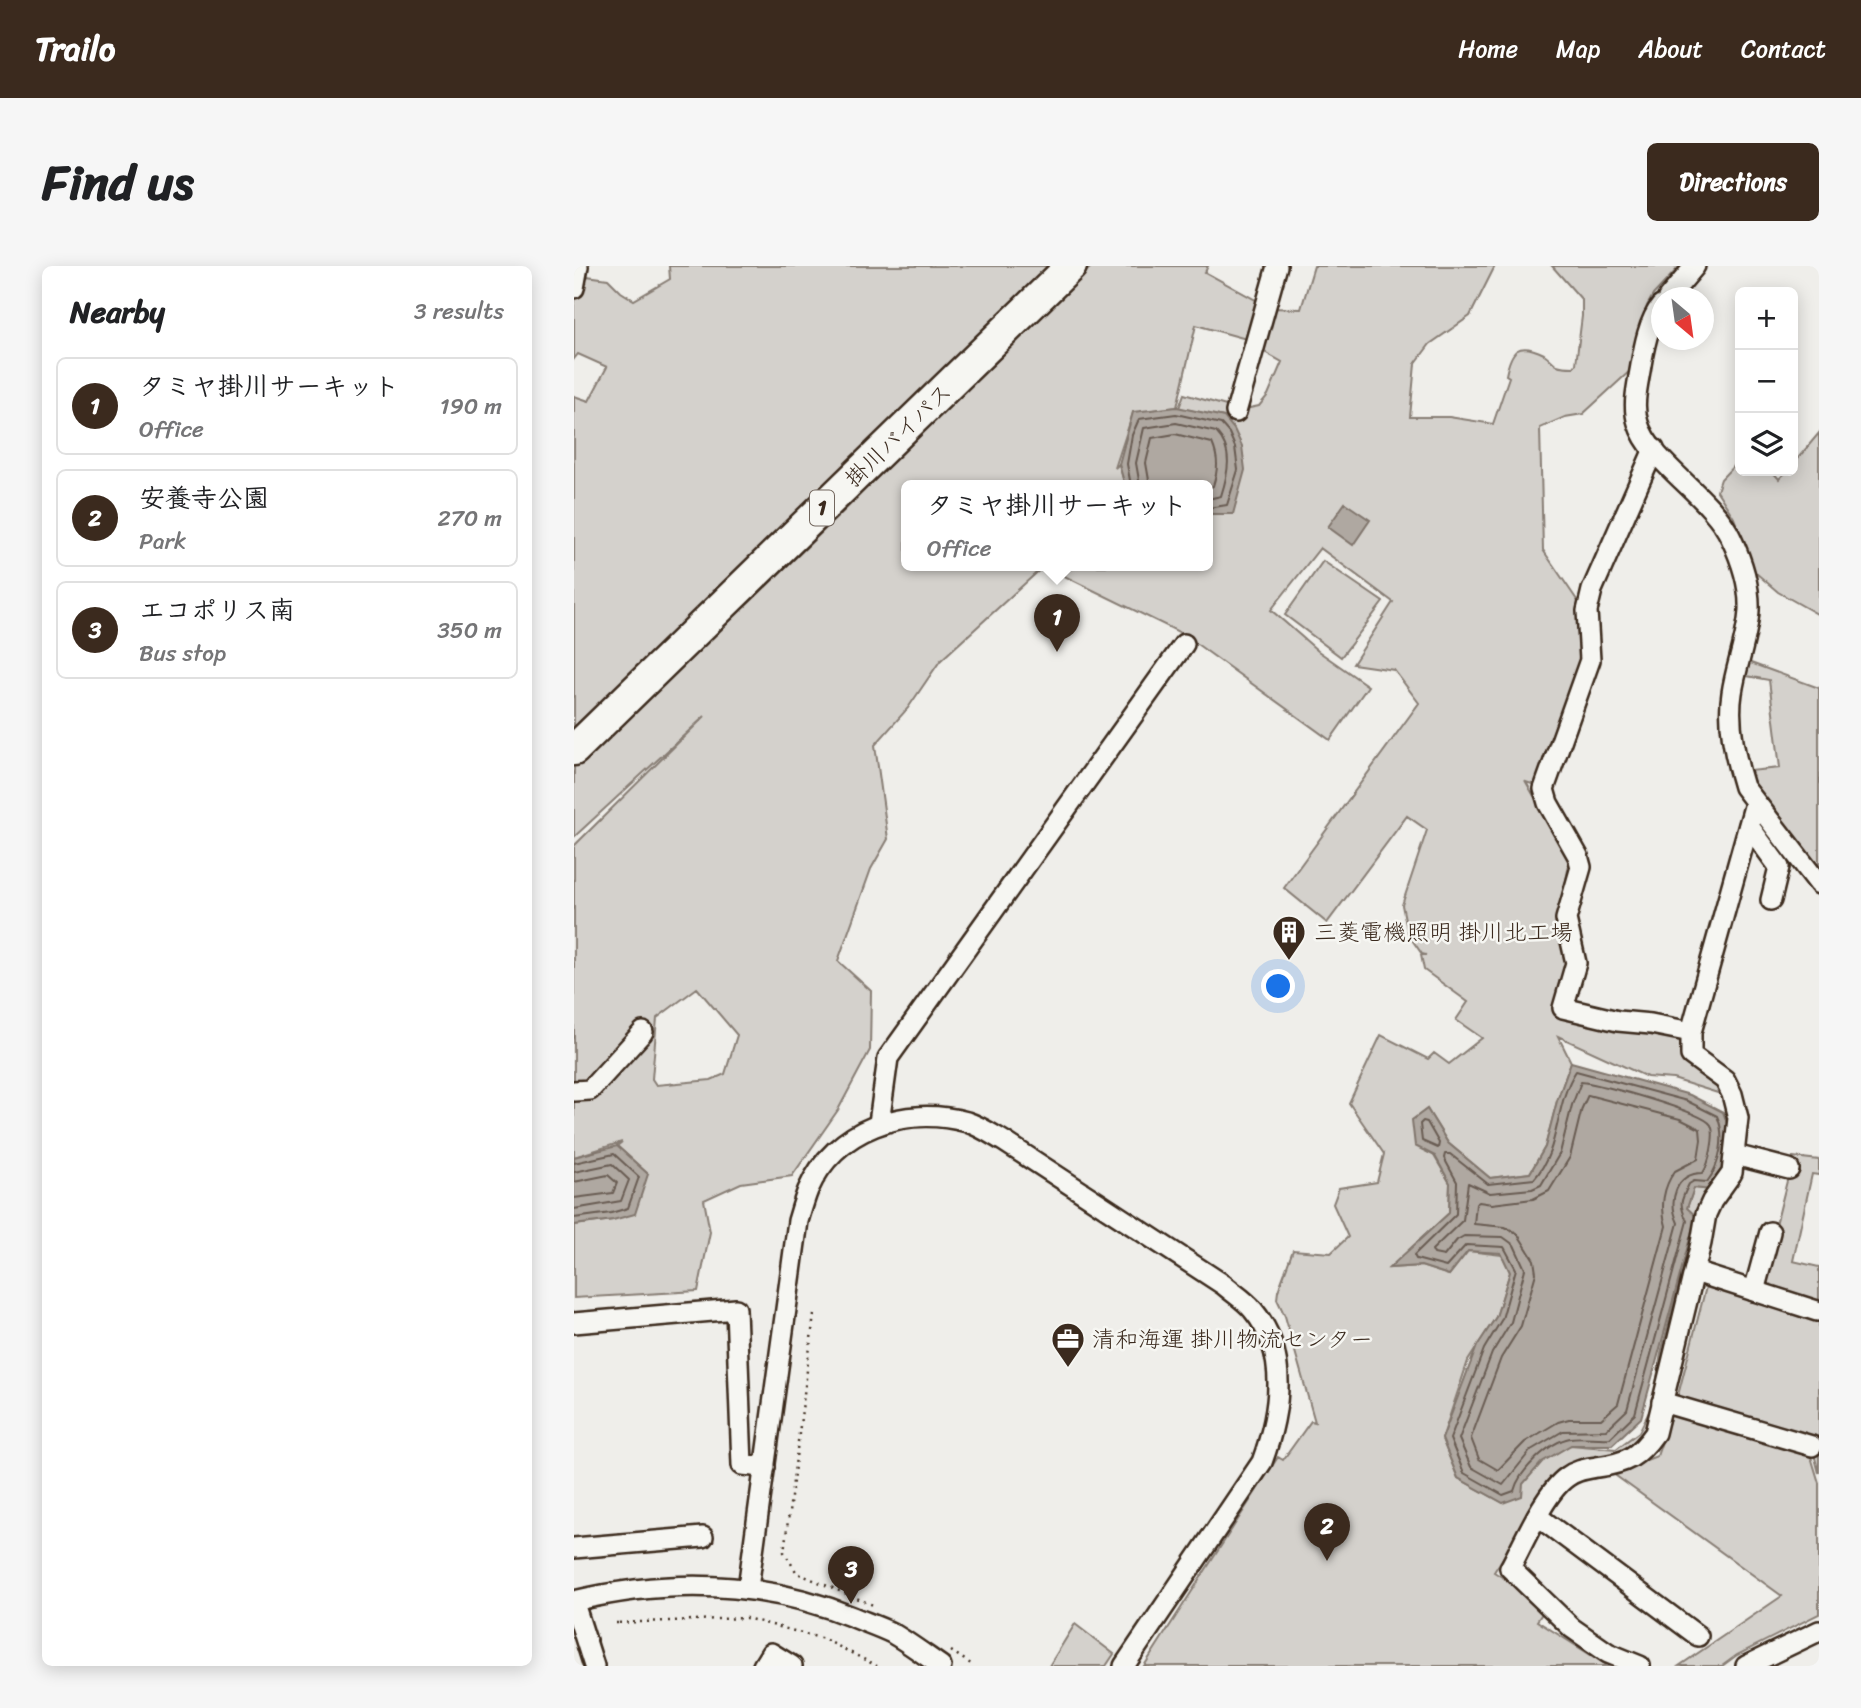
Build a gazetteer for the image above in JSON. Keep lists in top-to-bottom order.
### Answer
{
  "streets": {
    "highway": ["掛川バイパス", "1"]
  },
  "places": {
    "building": ["三菱電機照明 掛川北工場"],
    "office": ["清和海運 掛川物流センター"]
  },
  "north": "bottom right",
  "page": {
    "header": "Trailo",
    "nav": [
      "Home",
      "Map",
      "About",
      "Contact"
    ],
    "title": "Find us",
    "buttons": "Directions",
    "heading": ["Nearby", "3 results"],
    "map_buttons": ["+", "−"],
    "list": [
      {
        "mark": "1",
        "name": "タミヤ掛川サーキット",
        "note": "Office",
        "value": "190 m"
      },
      {
        "mark": "2",
        "name": "安養寺公園",
        "note": "Park",
        "value": "270 m"
      },
      {
        "mark": "3",
        "name": "エコポリス南",
        "note": "Bus stop",
        "value": "350 m"
      }
    ],
    "popup": ["タミヤ掛川サーキット", "Office"],
    "pins": ["1", "2", "3"]
  }
}
